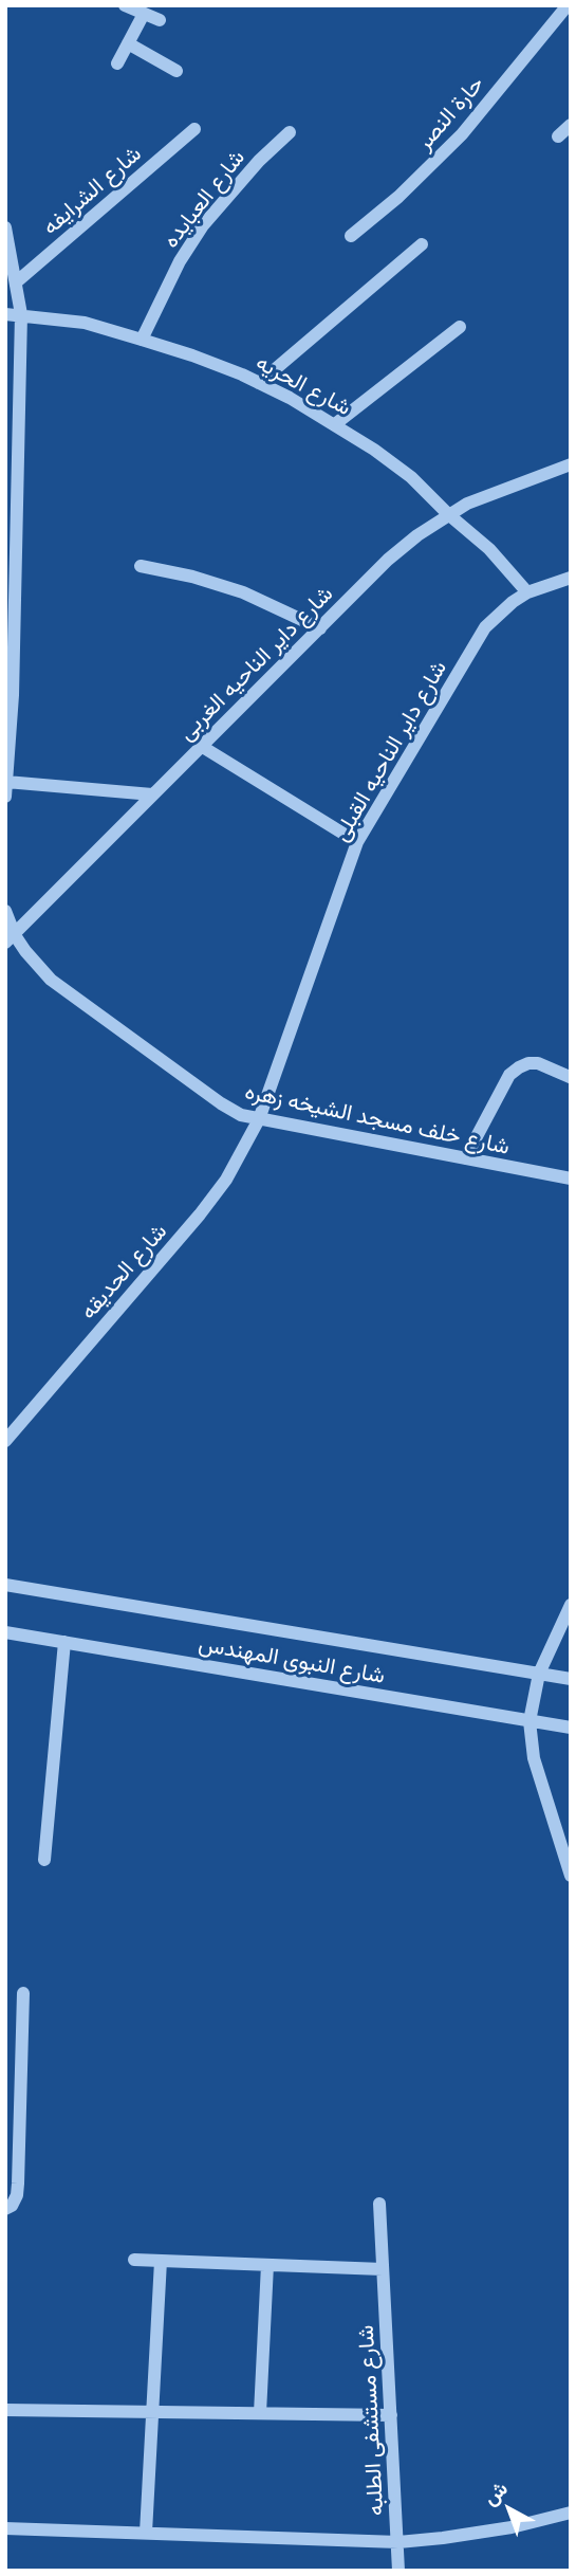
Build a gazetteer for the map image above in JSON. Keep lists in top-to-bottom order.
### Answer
{
  "streets": {
    "street": [
      "حارة النصر",
      "شارع الشرايفه",
      "شارع العبايده",
      "شارع الحريه",
      "شارع داير الناحيه الغربى",
      "شارع داير الناحيه القبلى",
      "شارع خلف مسجد الشيخه زهره",
      "شارع الحديقه",
      "شارع النبوى المهندس",
      "شارع مستشفى الطلبه"
    ]
  },
  "crossings": [
    ["شارع العبايده", "شارع الحريه"],
    ["شارع الحريه", "شارع داير الناحيه الغربى"],
    ["شارع الحريه", "شارع داير الناحيه القبلى"],
    ["شارع داير الناحيه الغربى", "شارع خلف مسجد الشيخه زهره"],
    ["شارع داير الناحيه القبلى", "شارع خلف مسجد الشيخه زهره"],
    ["شارع داير الناحيه القبلى", "شارع الحديقه"],
    ["شارع خلف مسجد الشيخه زهره", "شارع الحديقه"]
  ],
  "north": "top left"
}
